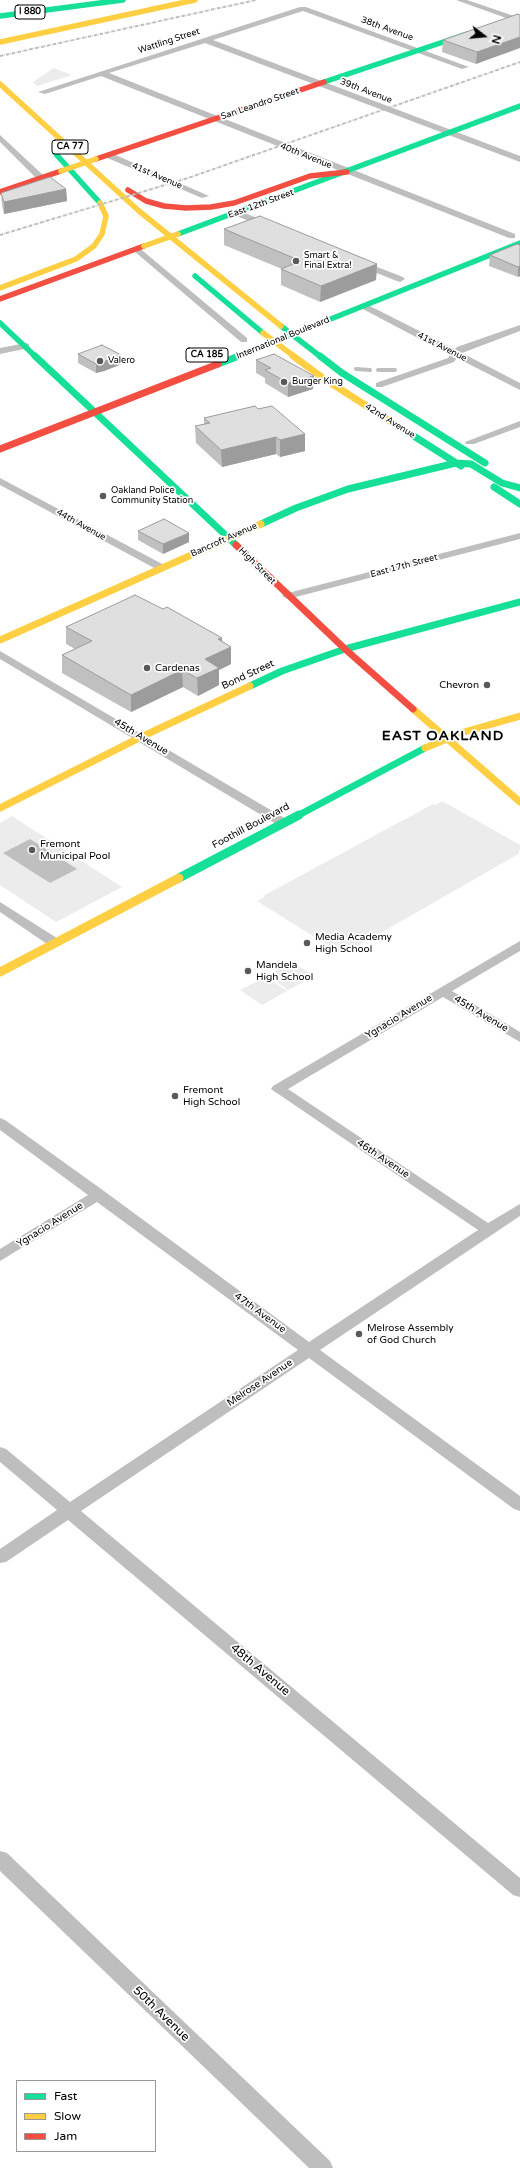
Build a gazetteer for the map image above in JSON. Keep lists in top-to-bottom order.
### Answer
{
  "streets": {
    "main road": [
      "I 880",
      "San Leandro Street",
      "CA 77",
      "East 12th Street",
      "International Boulevard",
      "CA 185",
      "42nd Avenue",
      "Bancroft Avenue",
      "High Street",
      "Bond Street",
      "Foothill Boulevard"
    ],
    "street": [
      "38th Avenue",
      "Wattling Street",
      "39th Avenue",
      "40th Avenue",
      "41st Avenue",
      "44th Avenue",
      "East 17th Street",
      "45th Avenue",
      "Ygnacio Avenue",
      "46th Avenue",
      "47th Avenue",
      "Melrose Avenue",
      "48th Avenue",
      "50th Avenue"
    ]
  },
  "crossings": [
    ["38th Avenue", "Wattling Street"],
    ["38th Avenue", "San Leandro Street"],
    ["Wattling Street", "39th Avenue"],
    ["Wattling Street", "40th Avenue"],
    ["39th Avenue", "San Leandro Street"],
    ["39th Avenue", "East 12th Street"],
    ["San Leandro Street", "40th Avenue"],
    ["San Leandro Street", "41st Avenue"],
    ["CA 77", "International Boulevard"],
    ["CA 77", "42nd Avenue"],
    ["40th Avenue", "East 12th Street"],
    ["41st Avenue", "International Boulevard"],
    ["International Boulevard", "42nd Avenue"],
    ["International Boulevard", "High Street"],
    ["42nd Avenue", "Bancroft Avenue"],
    ["44th Avenue", "Bancroft Avenue"],
    ["Bancroft Avenue", "High Street"],
    ["High Street", "East 17th Street"],
    ["High Street", "Bond Street"],
    ["High Street", "Foothill Boulevard"],
    ["Bond Street", "45th Avenue"],
    ["45th Avenue", "Foothill Boulevard"],
    ["45th Avenue", "Ygnacio Avenue"],
    ["Ygnacio Avenue", "46th Avenue"],
    ["Ygnacio Avenue", "47th Avenue"],
    ["46th Avenue", "Melrose Avenue"],
    ["47th Avenue", "Melrose Avenue"],
    ["Melrose Avenue", "48th Avenue"]
  ],
  "districts": ["EAST OAKLAND"],
  "places": [
    "Smart & Final Extra!",
    "Valero",
    "Burger King",
    "Oakland Police Community Station",
    "Cardenas",
    "Chevron",
    "Fremont Municipal Pool",
    "Media Academy High School",
    "Mandela High School",
    "Fremont High School",
    "Melrose Assembly of God Church"
  ],
  "legend": ["Fast", "Slow", "Jam"],
  "north": "right"
}
